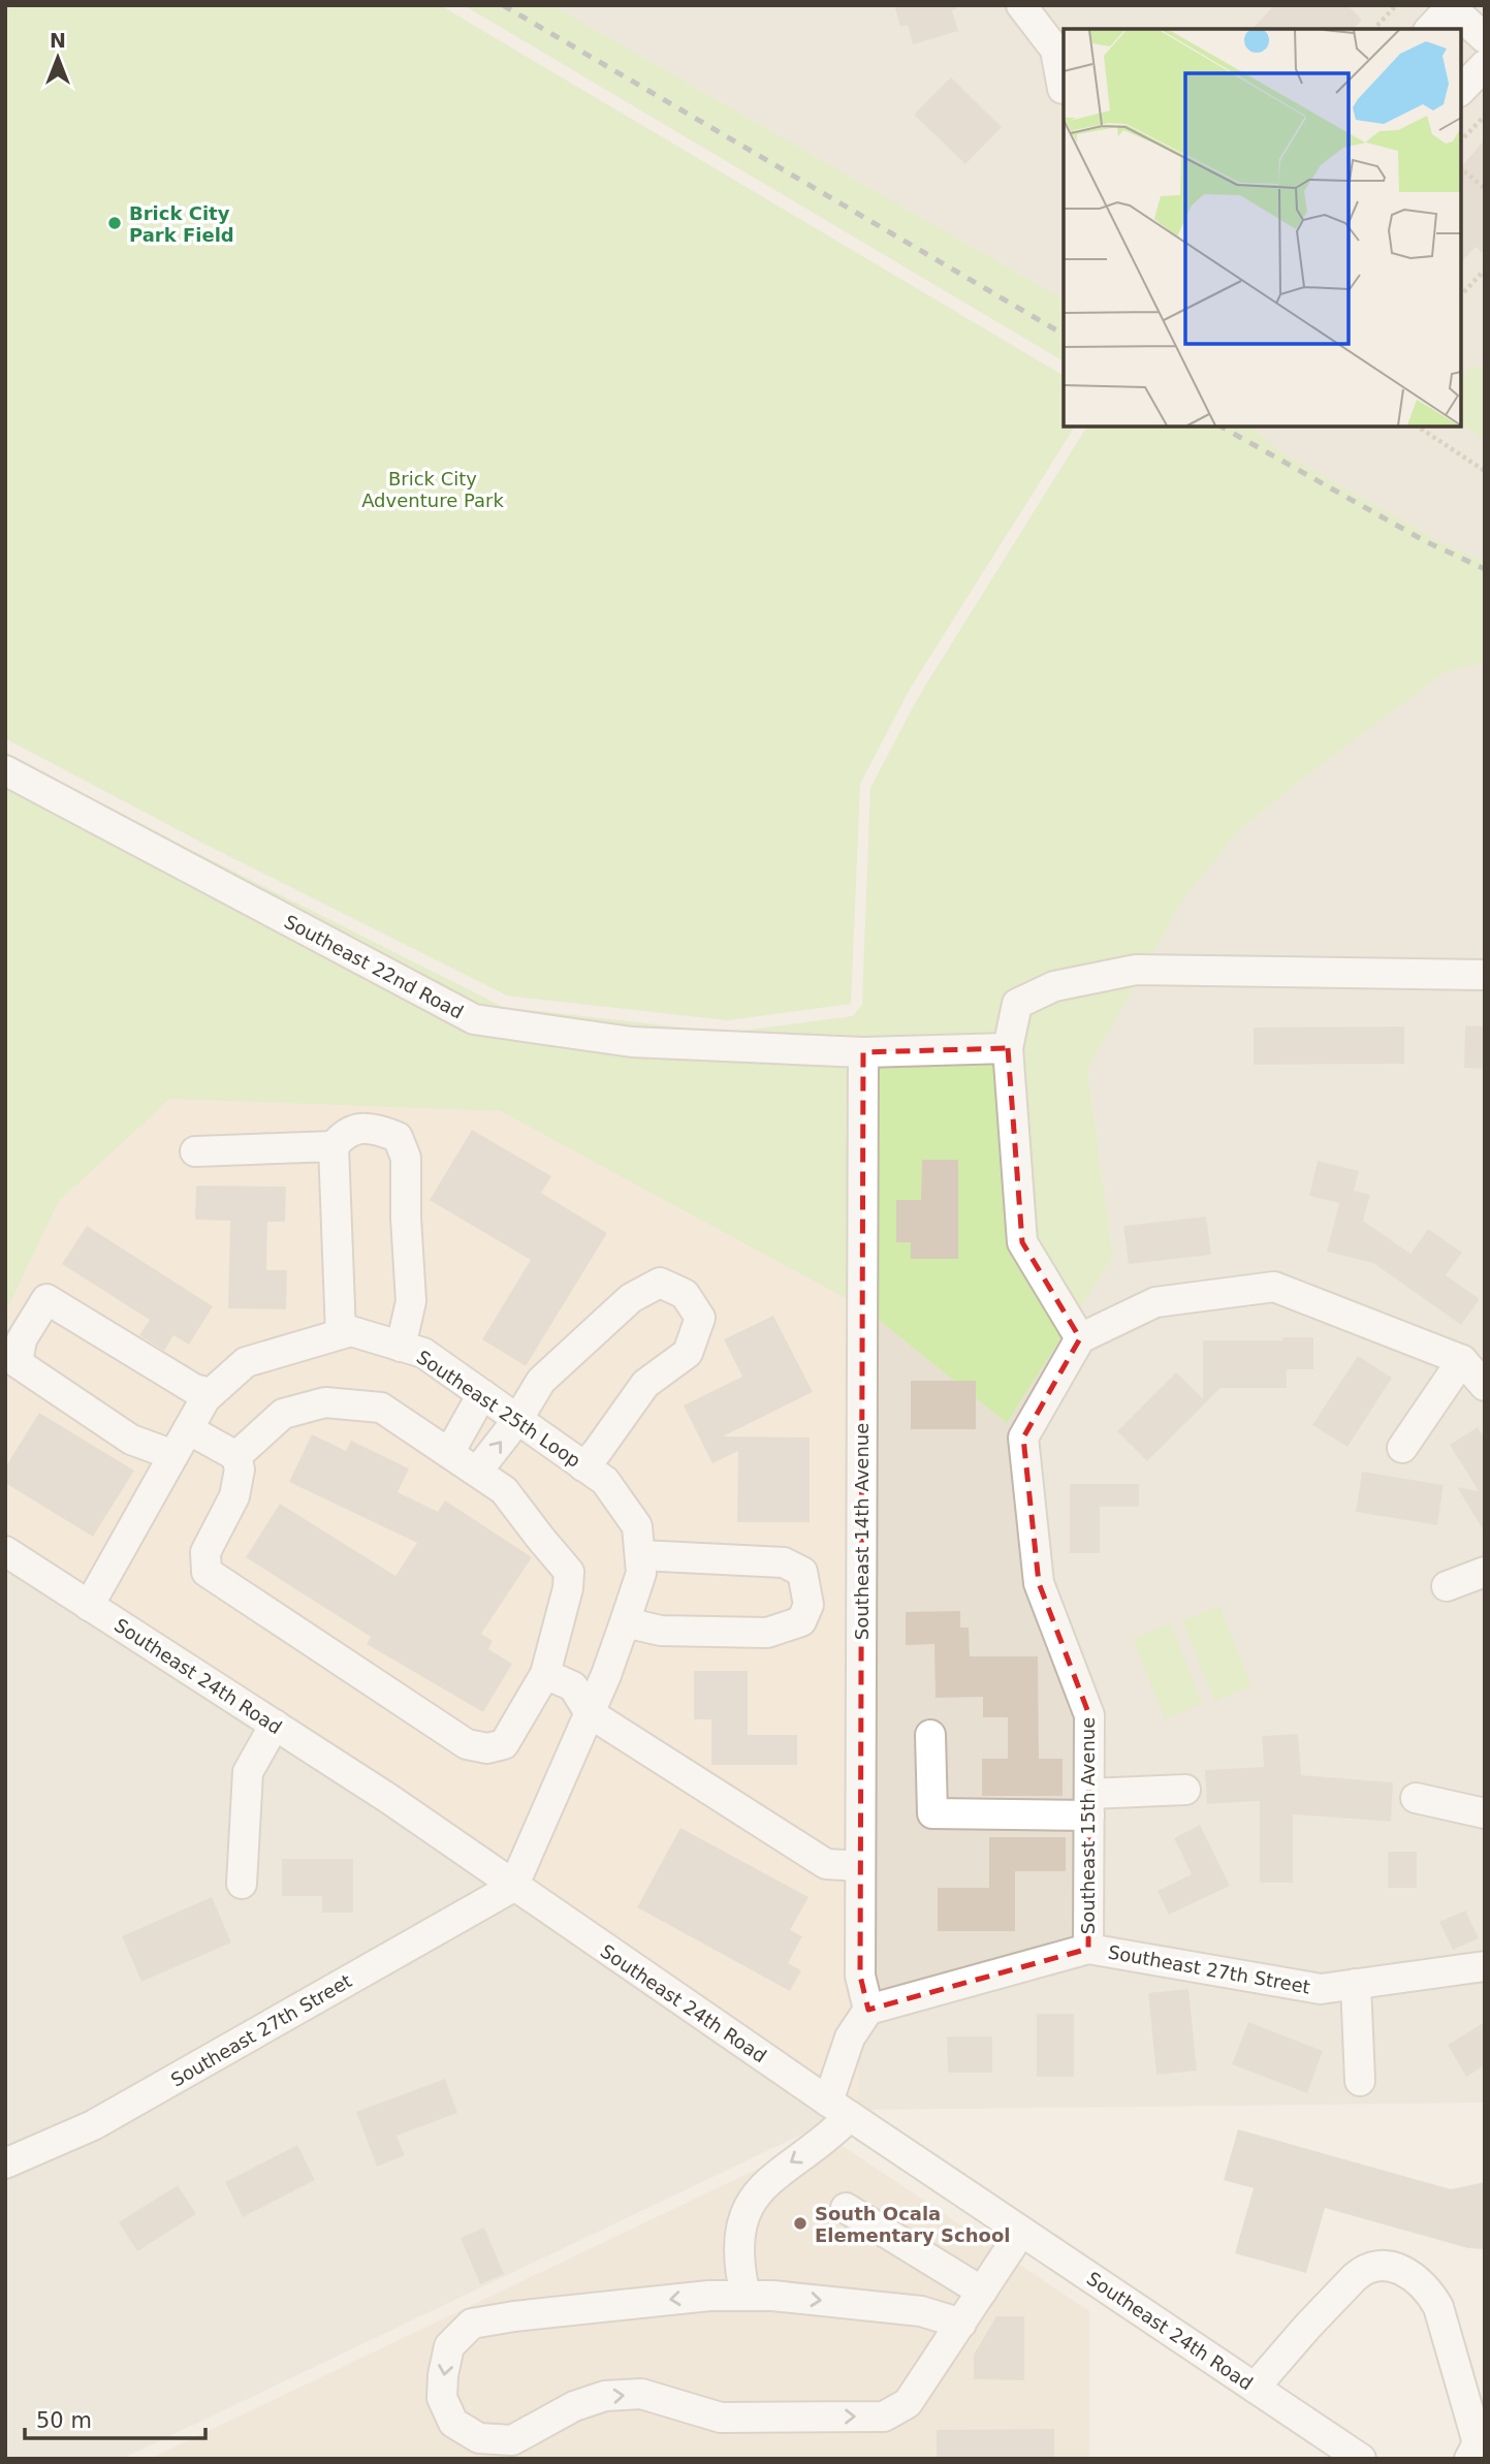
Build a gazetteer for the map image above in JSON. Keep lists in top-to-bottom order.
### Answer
{
  "streets": {
    "street": [
      "Southeast 22nd Road",
      "Southeast 25th Loop",
      "Southeast 14th Avenue",
      "Southeast 24th Road",
      "Southeast 15th Avenue",
      "Southeast 27th Street"
    ]
  },
  "crossings": [
    ["Southeast 22nd Road", "Southeast 14th Avenue"],
    ["Southeast 25th Loop", "Southeast 24th Road"],
    ["Southeast 25th Loop", "Southeast 27th Street"],
    ["Southeast 14th Avenue", "Southeast 27th Street"],
    ["Southeast 24th Road", "Southeast 27th Street"],
    ["Southeast 15th Avenue", "Southeast 27th Street"]
  ],
  "parks": ["Brick City Adventure Park"],
  "places": ["Brick City Park Field", "South Ocala Elementary School"],
  "scale_bar": "50 m",
  "north": "top"
}
